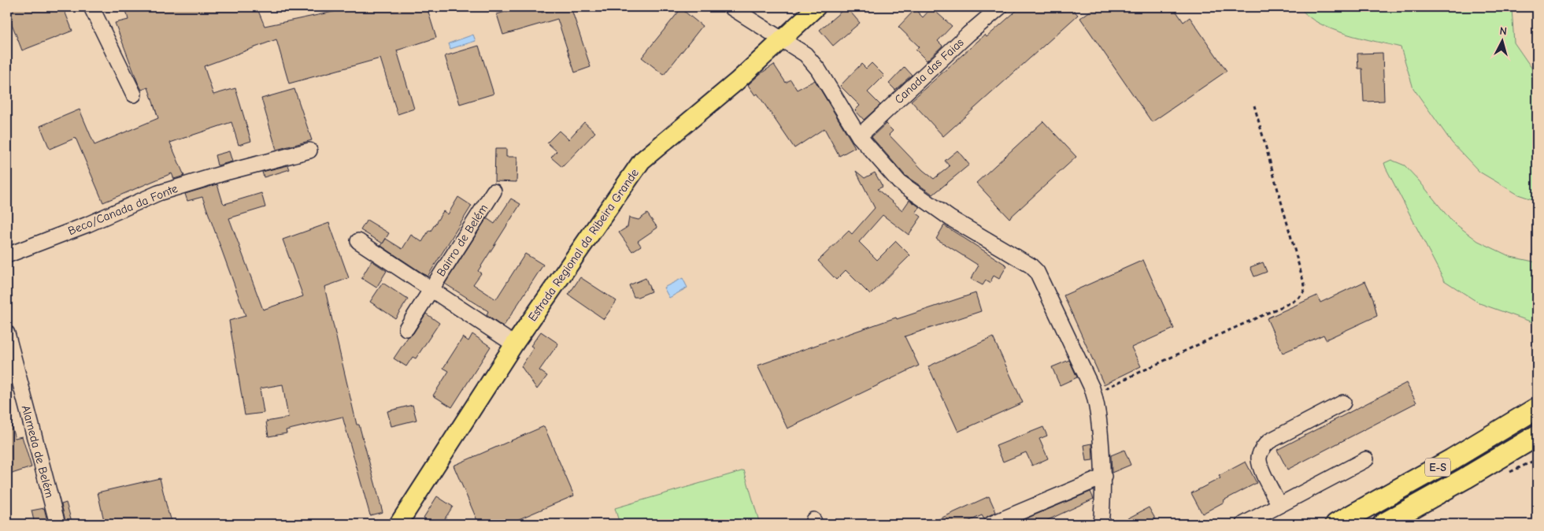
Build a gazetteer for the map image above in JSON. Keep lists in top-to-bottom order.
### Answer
{
  "streets": {
    "highway": ["E-S"],
    "main road": ["Estrada Regional da Ribeira Grande"],
    "street": [
      "Canada das Faias",
      "Beco/Canada da Fonte",
      "Bairro de Belém",
      "Alameda de Belém"
    ]
  },
  "crossings": [
    ["Bairro de Belém", "Estrada Regional da Ribeira Grande"]
  ],
  "north": "top"
}
